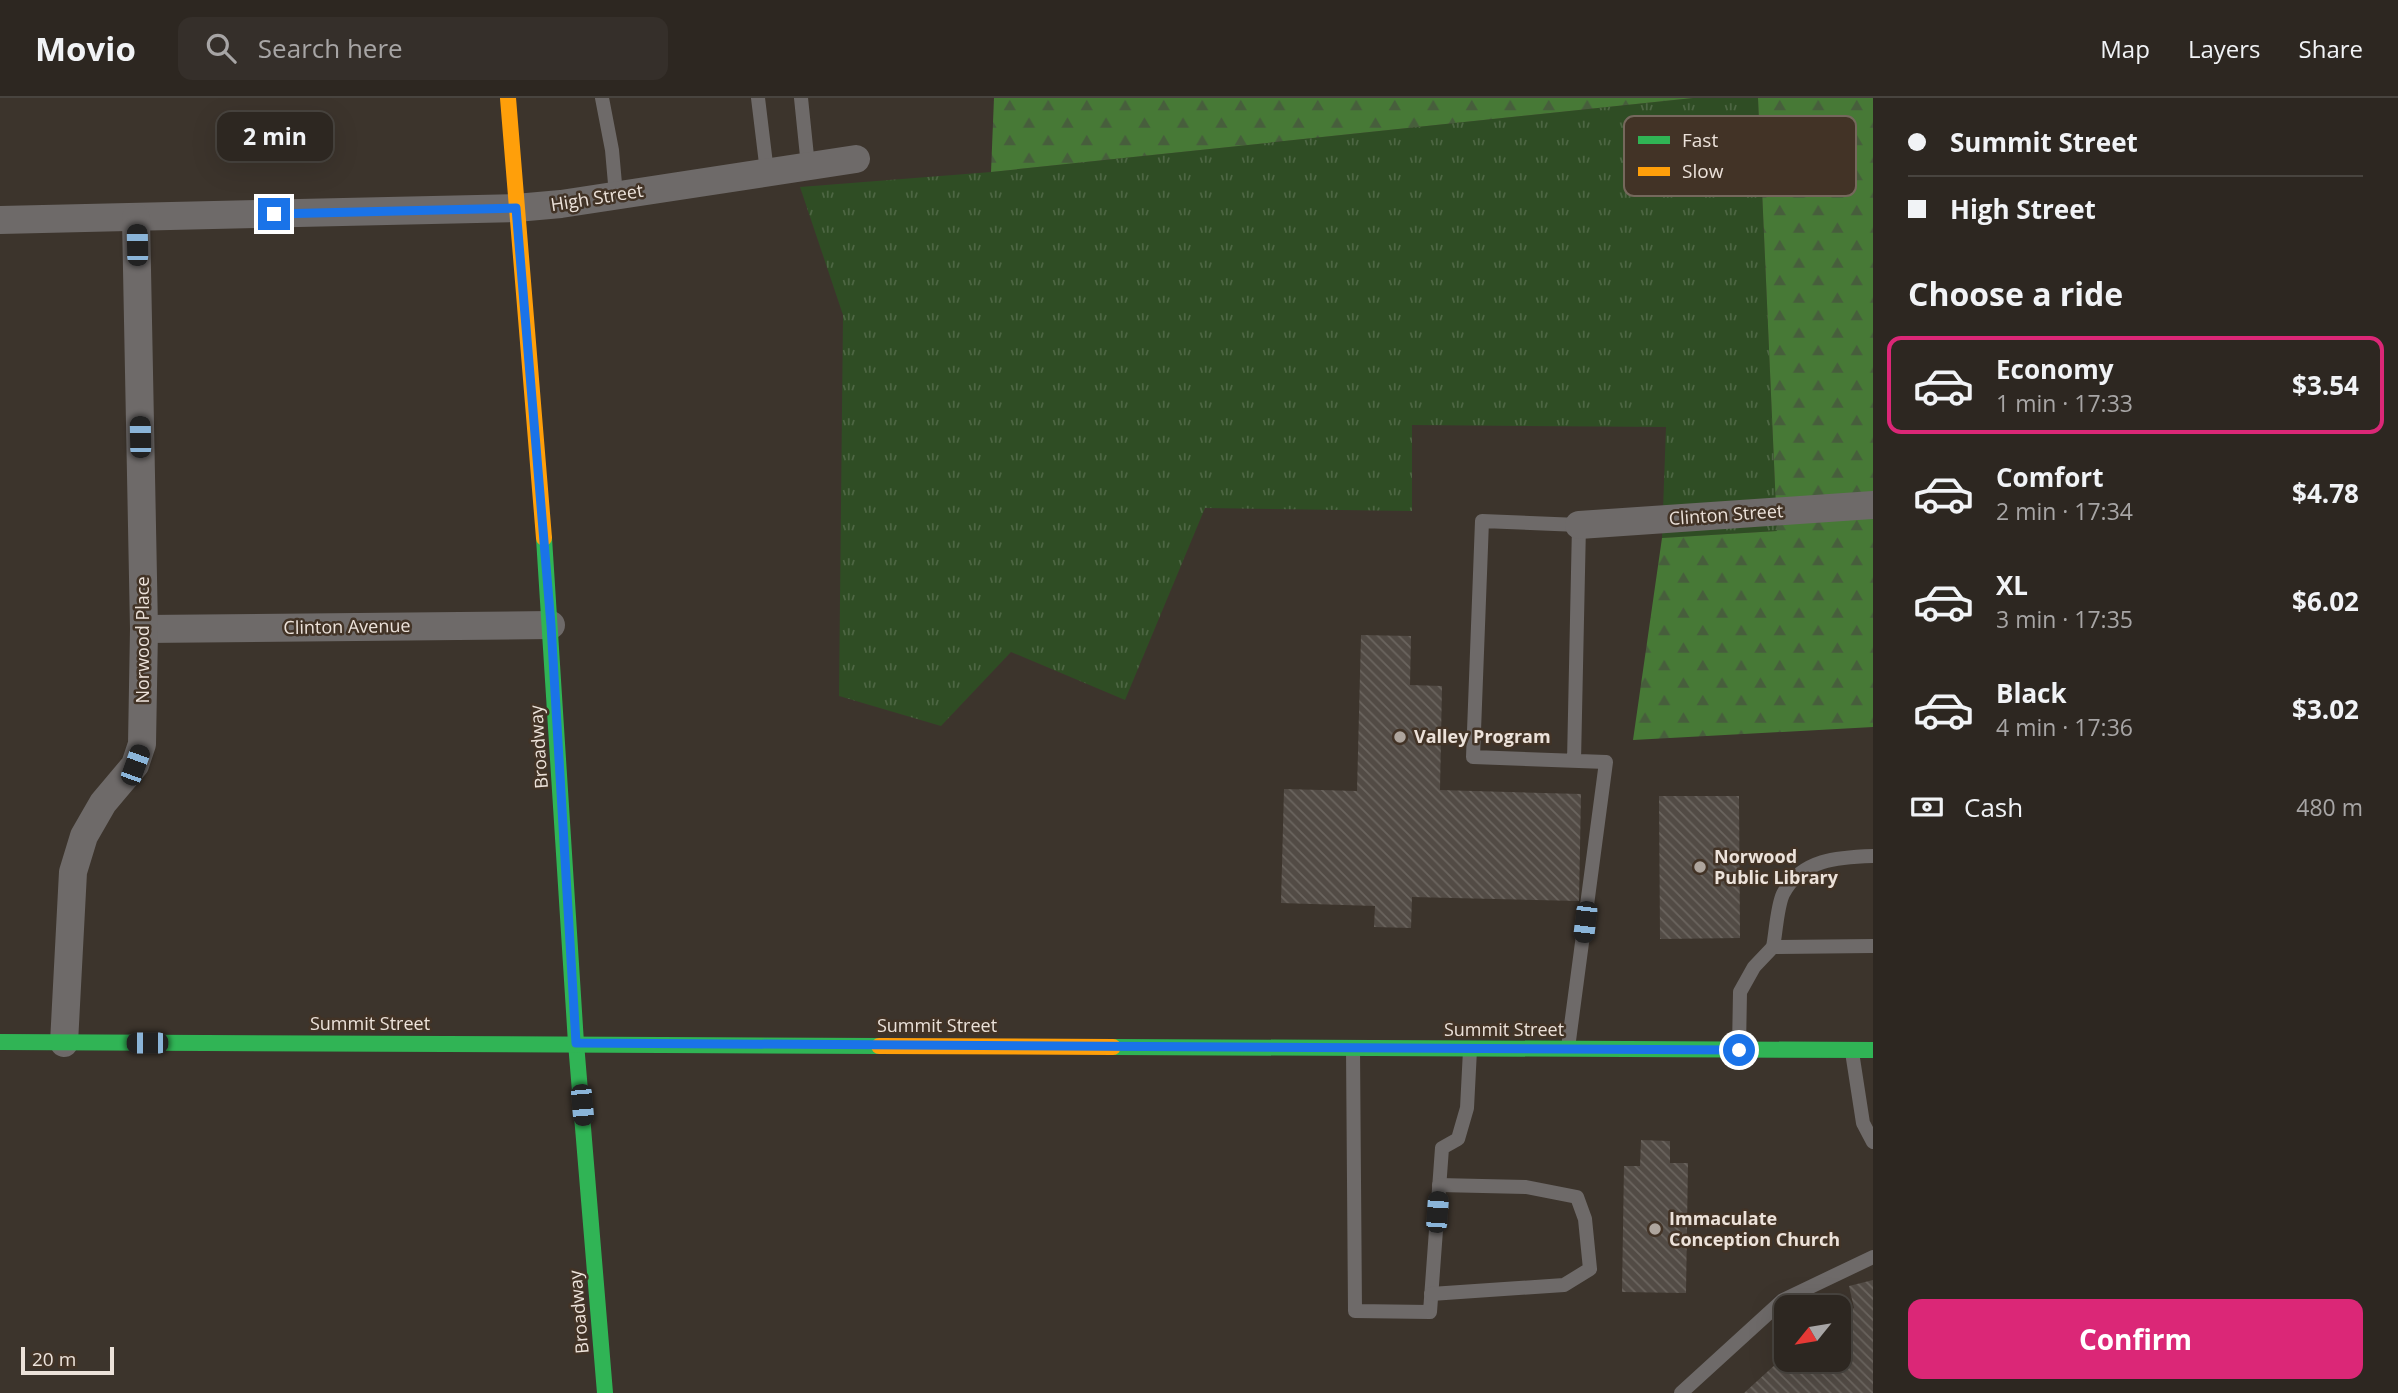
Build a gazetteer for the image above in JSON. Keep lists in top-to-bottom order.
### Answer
{
  "streets": {
    "street": [
      "High Street",
      "Clinton Street",
      "Clinton Avenue",
      "Norwood Place",
      "Broadway",
      "Summit Street"
    ]
  },
  "crossings": [
    ["High Street", "Norwood Place"],
    ["High Street", "Broadway"],
    ["Clinton Avenue", "Norwood Place"],
    ["Clinton Avenue", "Broadway"],
    ["Norwood Place", "Summit Street"],
    ["Broadway", "Summit Street"]
  ],
  "places": ["Valley Program", "Norwood Public Library", "Immaculate Conception Church"],
  "legend": ["Fast", "Slow"],
  "scale_bar": "20 m",
  "north": "bottom left",
  "page": {
    "header": "Movio",
    "search": "Search here",
    "nav": ["Map", "Layers", "Share"],
    "banner": ["Summit Street", "High Street"],
    "bubble": "2 min",
    "heading": "Choose a ride",
    "list": [
      {
        "name": "Economy",
        "note": "1 min · 17:33",
        "value": "$3.54"
      },
      {
        "name": "Comfort",
        "note": "2 min · 17:34",
        "value": "$4.78"
      },
      {
        "name": "XL",
        "note": "3 min · 17:35",
        "value": "$6.02"
      },
      {
        "name": "Black",
        "note": "4 min · 17:36",
        "value": "$3.02"
      }
    ],
    "pay": ["Cash", "480 m"],
    "buttons": "Confirm",
    "scale": "20 m"
  }
}
